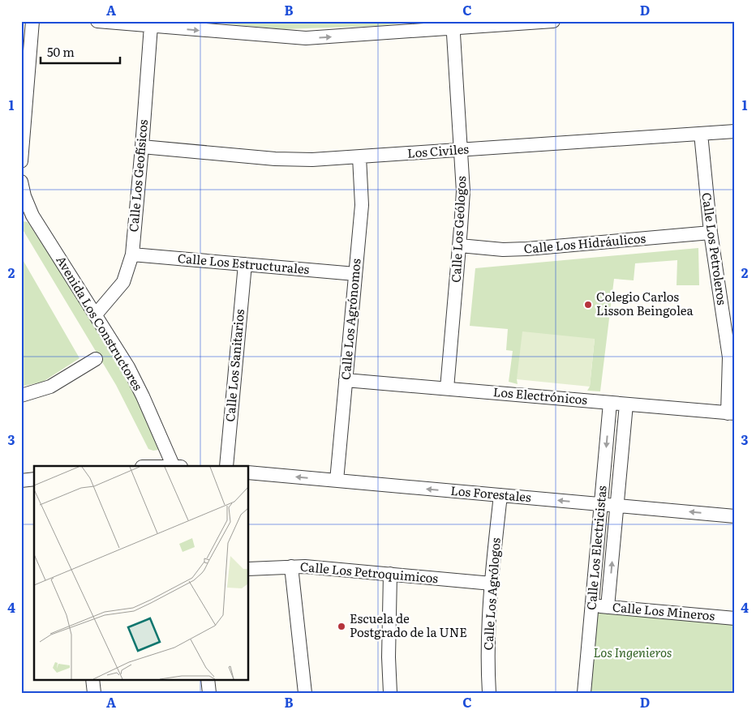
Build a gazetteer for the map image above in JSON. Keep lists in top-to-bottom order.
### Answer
{
  "streets": {
    "street": [
      "Los Civiles",
      "Calle Los Geofísicos",
      "Calle Los Geólogos",
      "Calle Los Hidráulicos",
      "Calle Los Petroleros",
      "Calle Los Estructurales",
      "Calle Los Agrónomos",
      "Avenida Los Constructores",
      "Calle Los Sanitarios",
      "Los Electrónicos",
      "Los Forestales",
      "Calle Los Electricistas",
      "Calle Los Petroquimicos",
      "Calle Los Agrólogos",
      "Calle Los Mineros"
    ]
  },
  "crossings": [
    ["Los Civiles", "Calle Los Geofísicos"],
    ["Los Civiles", "Calle Los Geólogos"],
    ["Los Civiles", "Calle Los Petroleros"],
    ["Los Civiles", "Calle Los Agrónomos"],
    ["Calle Los Geofísicos", "Calle Los Estructurales"],
    ["Calle Los Geofísicos", "Avenida Los Constructores"],
    ["Calle Los Geólogos", "Calle Los Hidráulicos"],
    ["Calle Los Geólogos", "Los Electrónicos"],
    ["Calle Los Hidráulicos", "Calle Los Petroleros"],
    ["Calle Los Petroleros", "Los Electrónicos"],
    ["Calle Los Estructurales", "Calle Los Agrónomos"],
    ["Calle Los Estructurales", "Calle Los Sanitarios"],
    ["Calle Los Agrónomos", "Los Electrónicos"],
    ["Calle Los Agrónomos", "Los Forestales"],
    ["Los Electrónicos", "Calle Los Electricistas"],
    ["Los Forestales", "Calle Los Electricistas"],
    ["Los Forestales", "Calle Los Agrólogos"],
    ["Calle Los Electricistas", "Calle Los Mineros"],
    ["Calle Los Petroquimicos", "Calle Los Agrólogos"]
  ],
  "one_way": ["Los Forestales"],
  "parks": ["Los Ingenieros"],
  "places": ["Colegio Carlos Lisson Beingolea", "Escuela de Postgrado de la UNE"],
  "scale_bar": "50 m",
  "grid": {
    "columns": [
      "A",
      "B",
      "C",
      "D"
    ],
    "rows": [
      "1",
      "2",
      "3",
      "4"
    ]
  }
}
